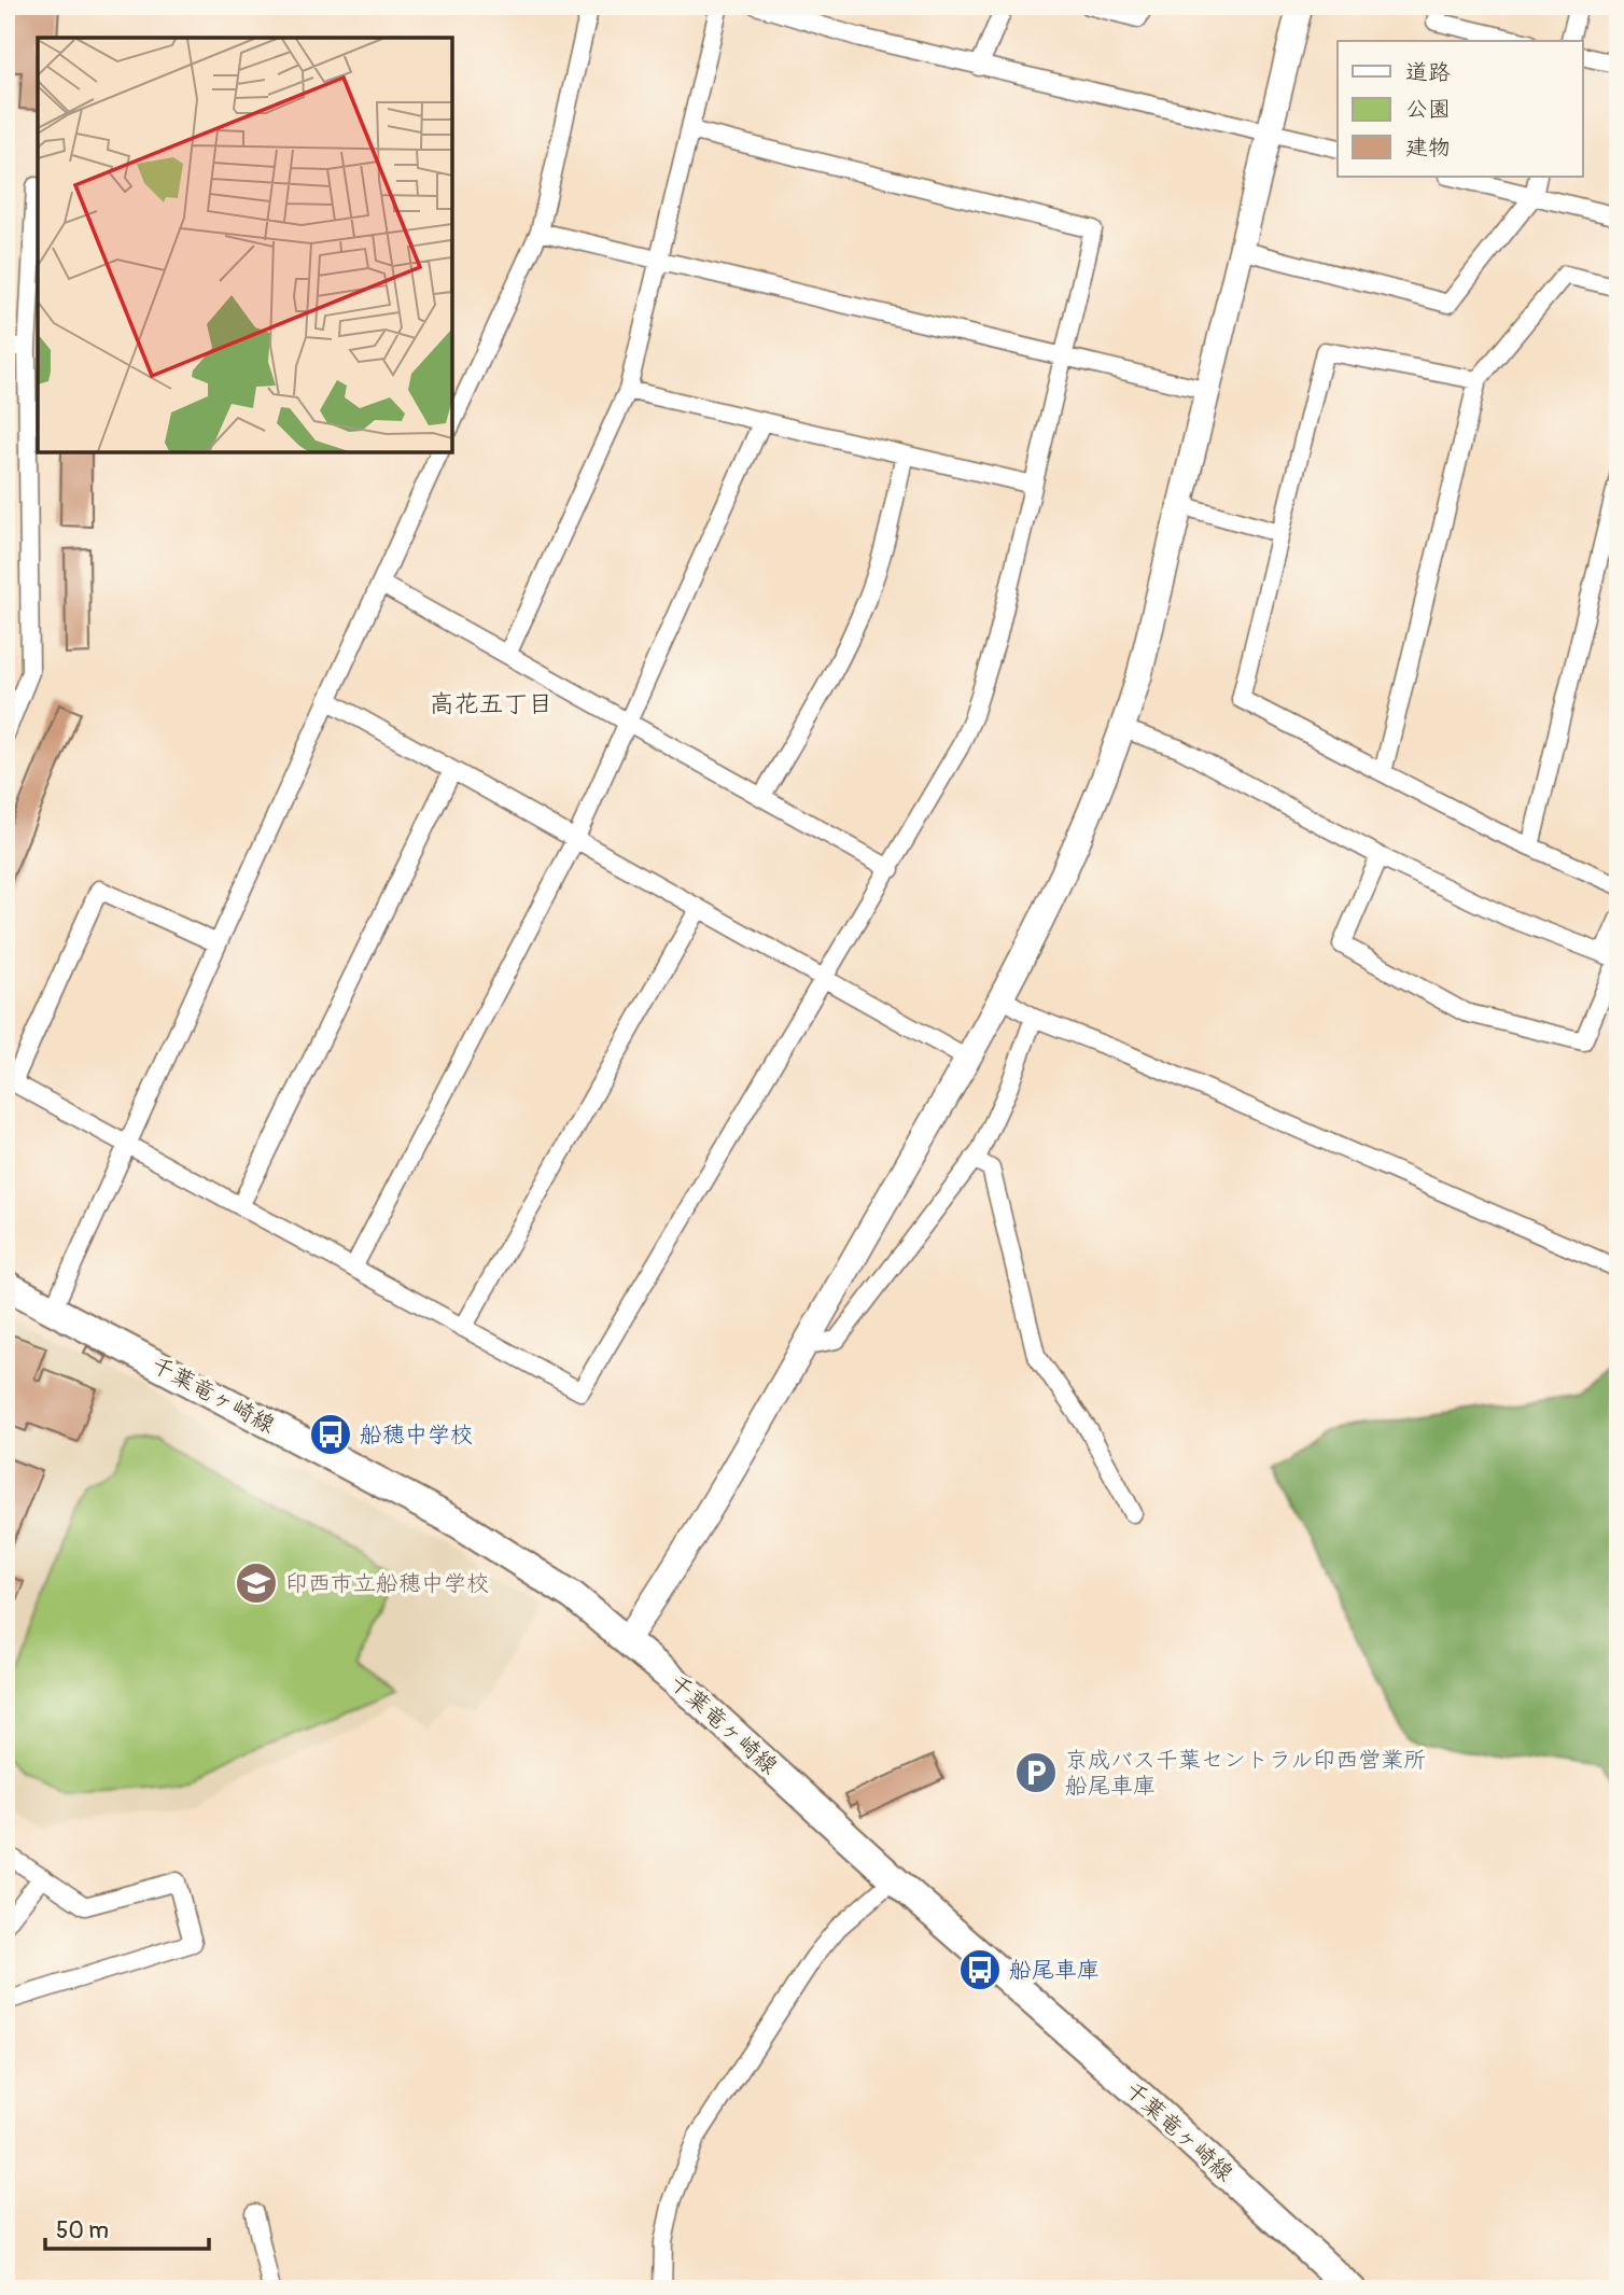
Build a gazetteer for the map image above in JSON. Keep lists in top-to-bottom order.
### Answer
{
  "streets": {
    "main road": ["千葉竜ヶ崎線"]
  },
  "districts": ["高花五丁目"],
  "places": {
    "bus stop": ["船穂中学校", "船尾車庫"],
    "school or university": ["印西市立船穂中学校"],
    "parking": ["京成バス千葉セントラル印西営業所 船尾車庫"]
  },
  "legend": ["道路", "公園", "建物"],
  "scale_bar": "50 m"
}
